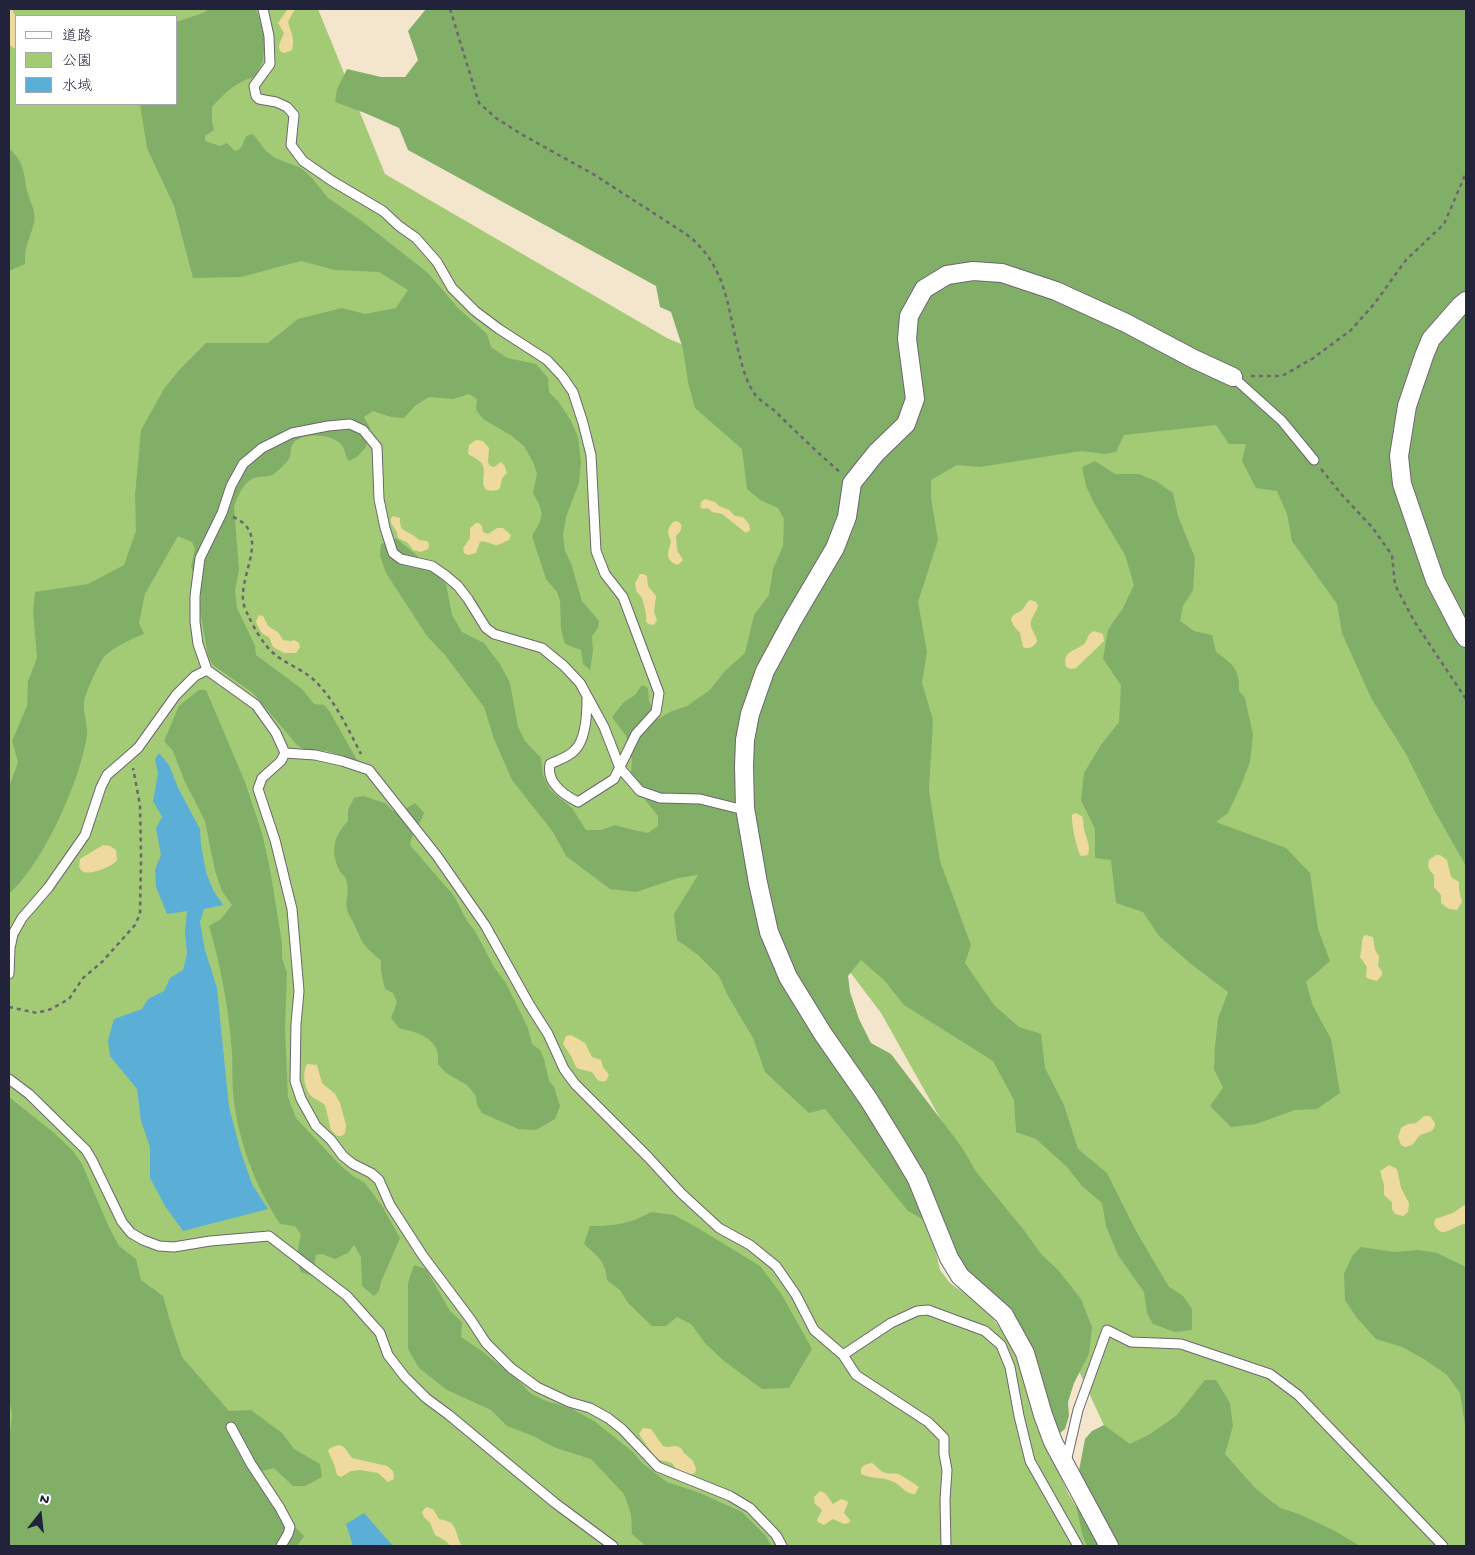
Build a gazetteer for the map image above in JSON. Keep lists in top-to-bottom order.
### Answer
{
  "legend": ["道路", "公園", "水域"],
  "north": "top"
}
